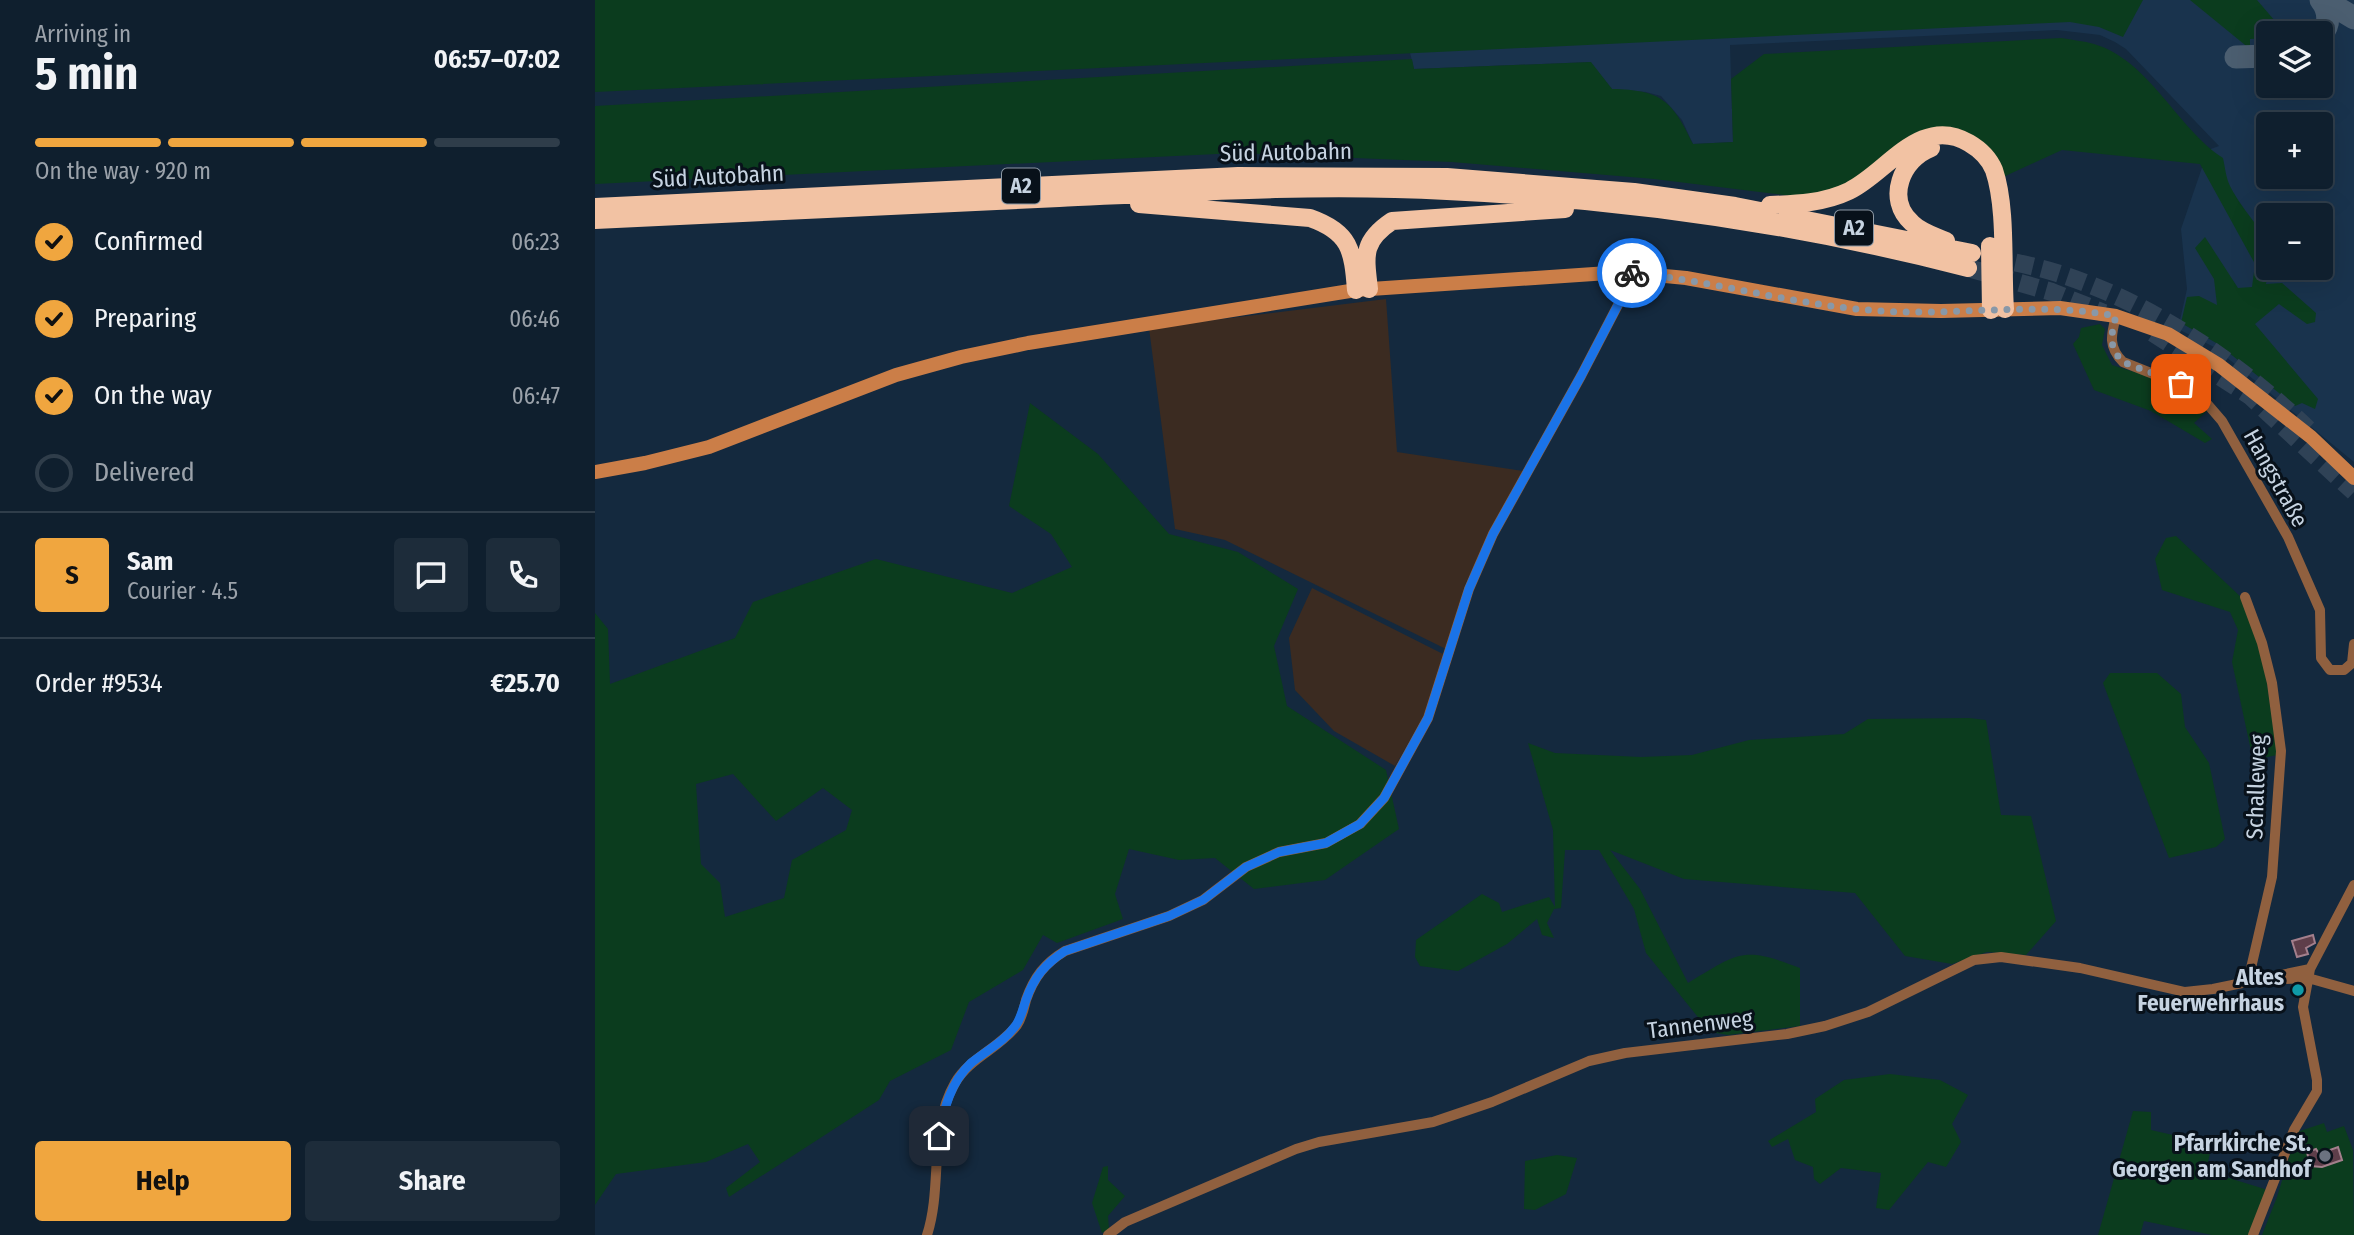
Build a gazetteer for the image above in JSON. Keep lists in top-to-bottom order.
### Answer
{
  "streets": {
    "highway": ["Süd Autobahn", "A2"],
    "street": ["Hangstraße", "Schalleweg", "Tannenweg"]
  },
  "crossings": [
    ["Schalleweg", "Tannenweg"]
  ],
  "places": ["Altes Feuerwehrhaus", "Pfarrkirche St. Georgen am Sandhof"],
  "page": {
    "heading": ["5 min", "Arriving in", "06:57–07:02"],
    "panel": [
      "Sam",
      "Courier · 4.5",
      "Order #9534",
      "€25.70"
    ],
    "map_buttons": ["+", "−"],
    "bar": "On the way · 920 m",
    "list": [
      ["Confirmed", "06:23"],
      ["Preparing", "06:46"],
      ["On the way", "06:47"],
      "Delivered"
    ],
    "round": "S",
    "buttons": ["Help", "Share"]
  }
}
